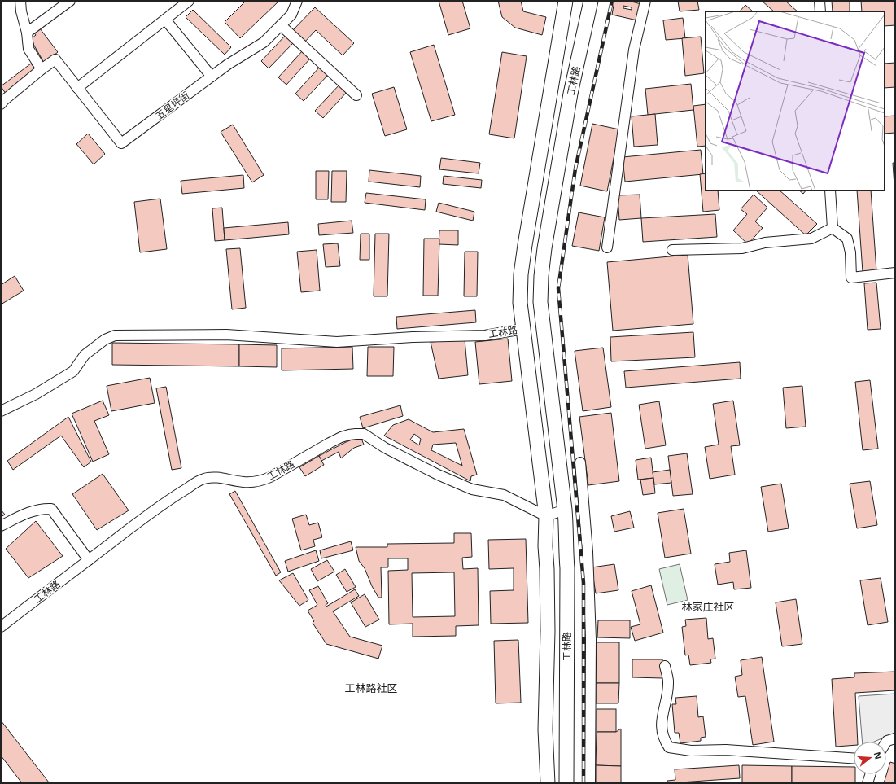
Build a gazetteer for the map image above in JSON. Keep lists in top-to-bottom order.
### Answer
{
  "streets": {
    "highway": ["工林路"],
    "street": ["五星坪街"]
  },
  "districts": ["林家庄社区", "工林路社区"],
  "north": "right"
}
